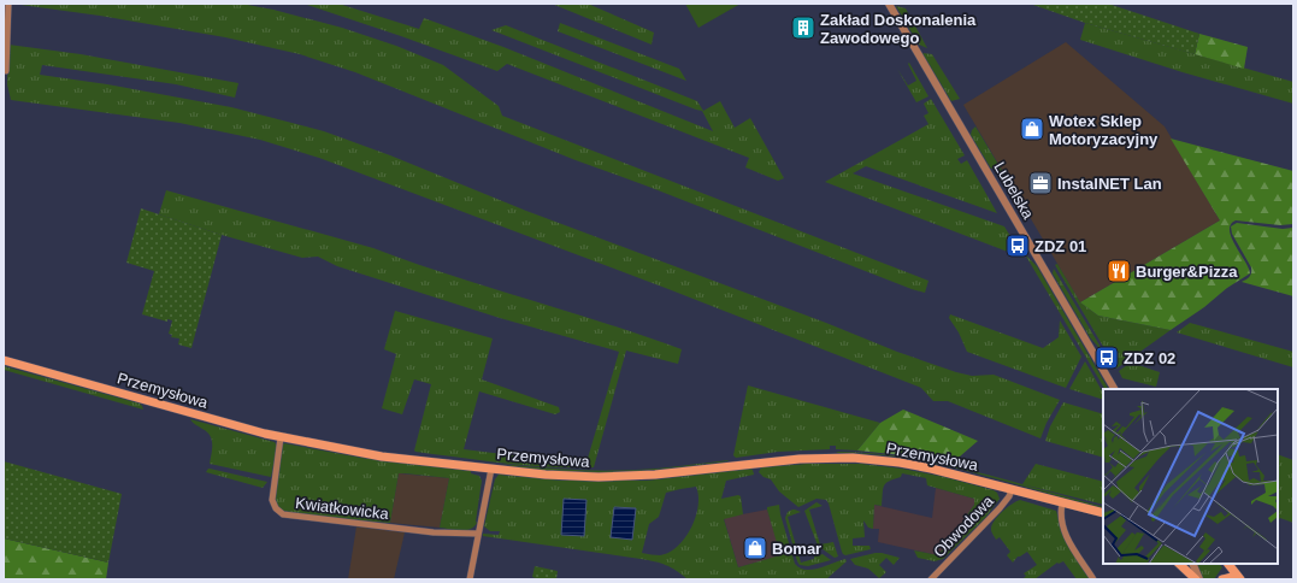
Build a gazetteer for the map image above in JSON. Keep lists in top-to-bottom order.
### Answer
{
  "streets": {
    "main road": ["Przemysłowa"],
    "street": ["Lubelska", "Kwiatkowicka", "Obwodowa"]
  },
  "crossings": [
    ["Przemysłowa", "Kwiatkowicka"],
    ["Przemysłowa", "Obwodowa"]
  ],
  "places": {
    "building": ["Zakład Doskonalenia Zawodowego"],
    "shop": ["Wotex Sklep Motoryzacyjny", "Bomar"],
    "office": ["InstalNET Lan"],
    "bus stop": ["ZDZ 01", "ZDZ 02"],
    "restaurant": ["Burger&Pizza"]
  }
}
